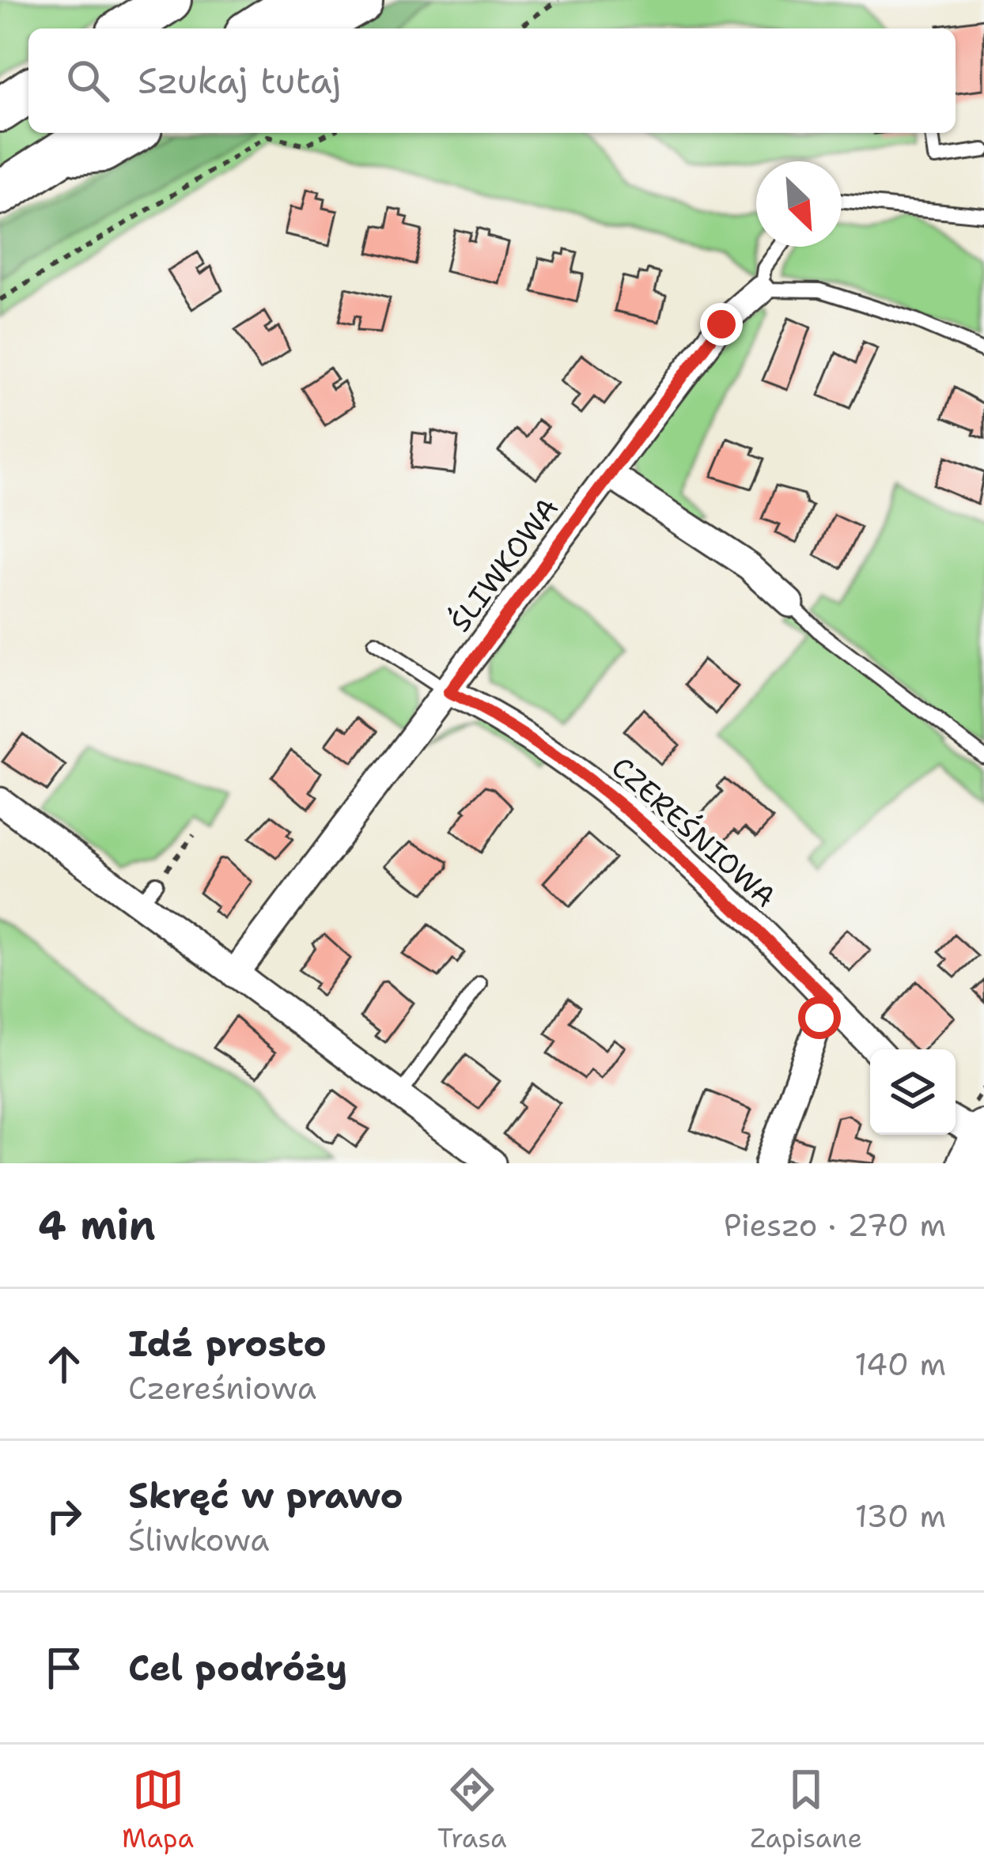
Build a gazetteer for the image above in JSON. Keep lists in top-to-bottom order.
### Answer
{
  "streets": {
    "street": ["ŚLIWKOWA", "CZEREŚNIOWA"]
  },
  "crossings": [
    ["ŚLIWKOWA", "CZEREŚNIOWA"]
  ],
  "north": "bottom right",
  "page": {
    "search": "Szukaj tutaj",
    "heading": ["4 min", "Pieszo · 270 m"],
    "list": [
      ["Idź prosto", "Czereśniowa", "140 m"],
      ["Skręć w prawo", "Śliwkowa", "130 m"],
      "Cel podróży"
    ],
    "nav": ["Mapa", "Trasa", "Zapisane"]
  }
}
